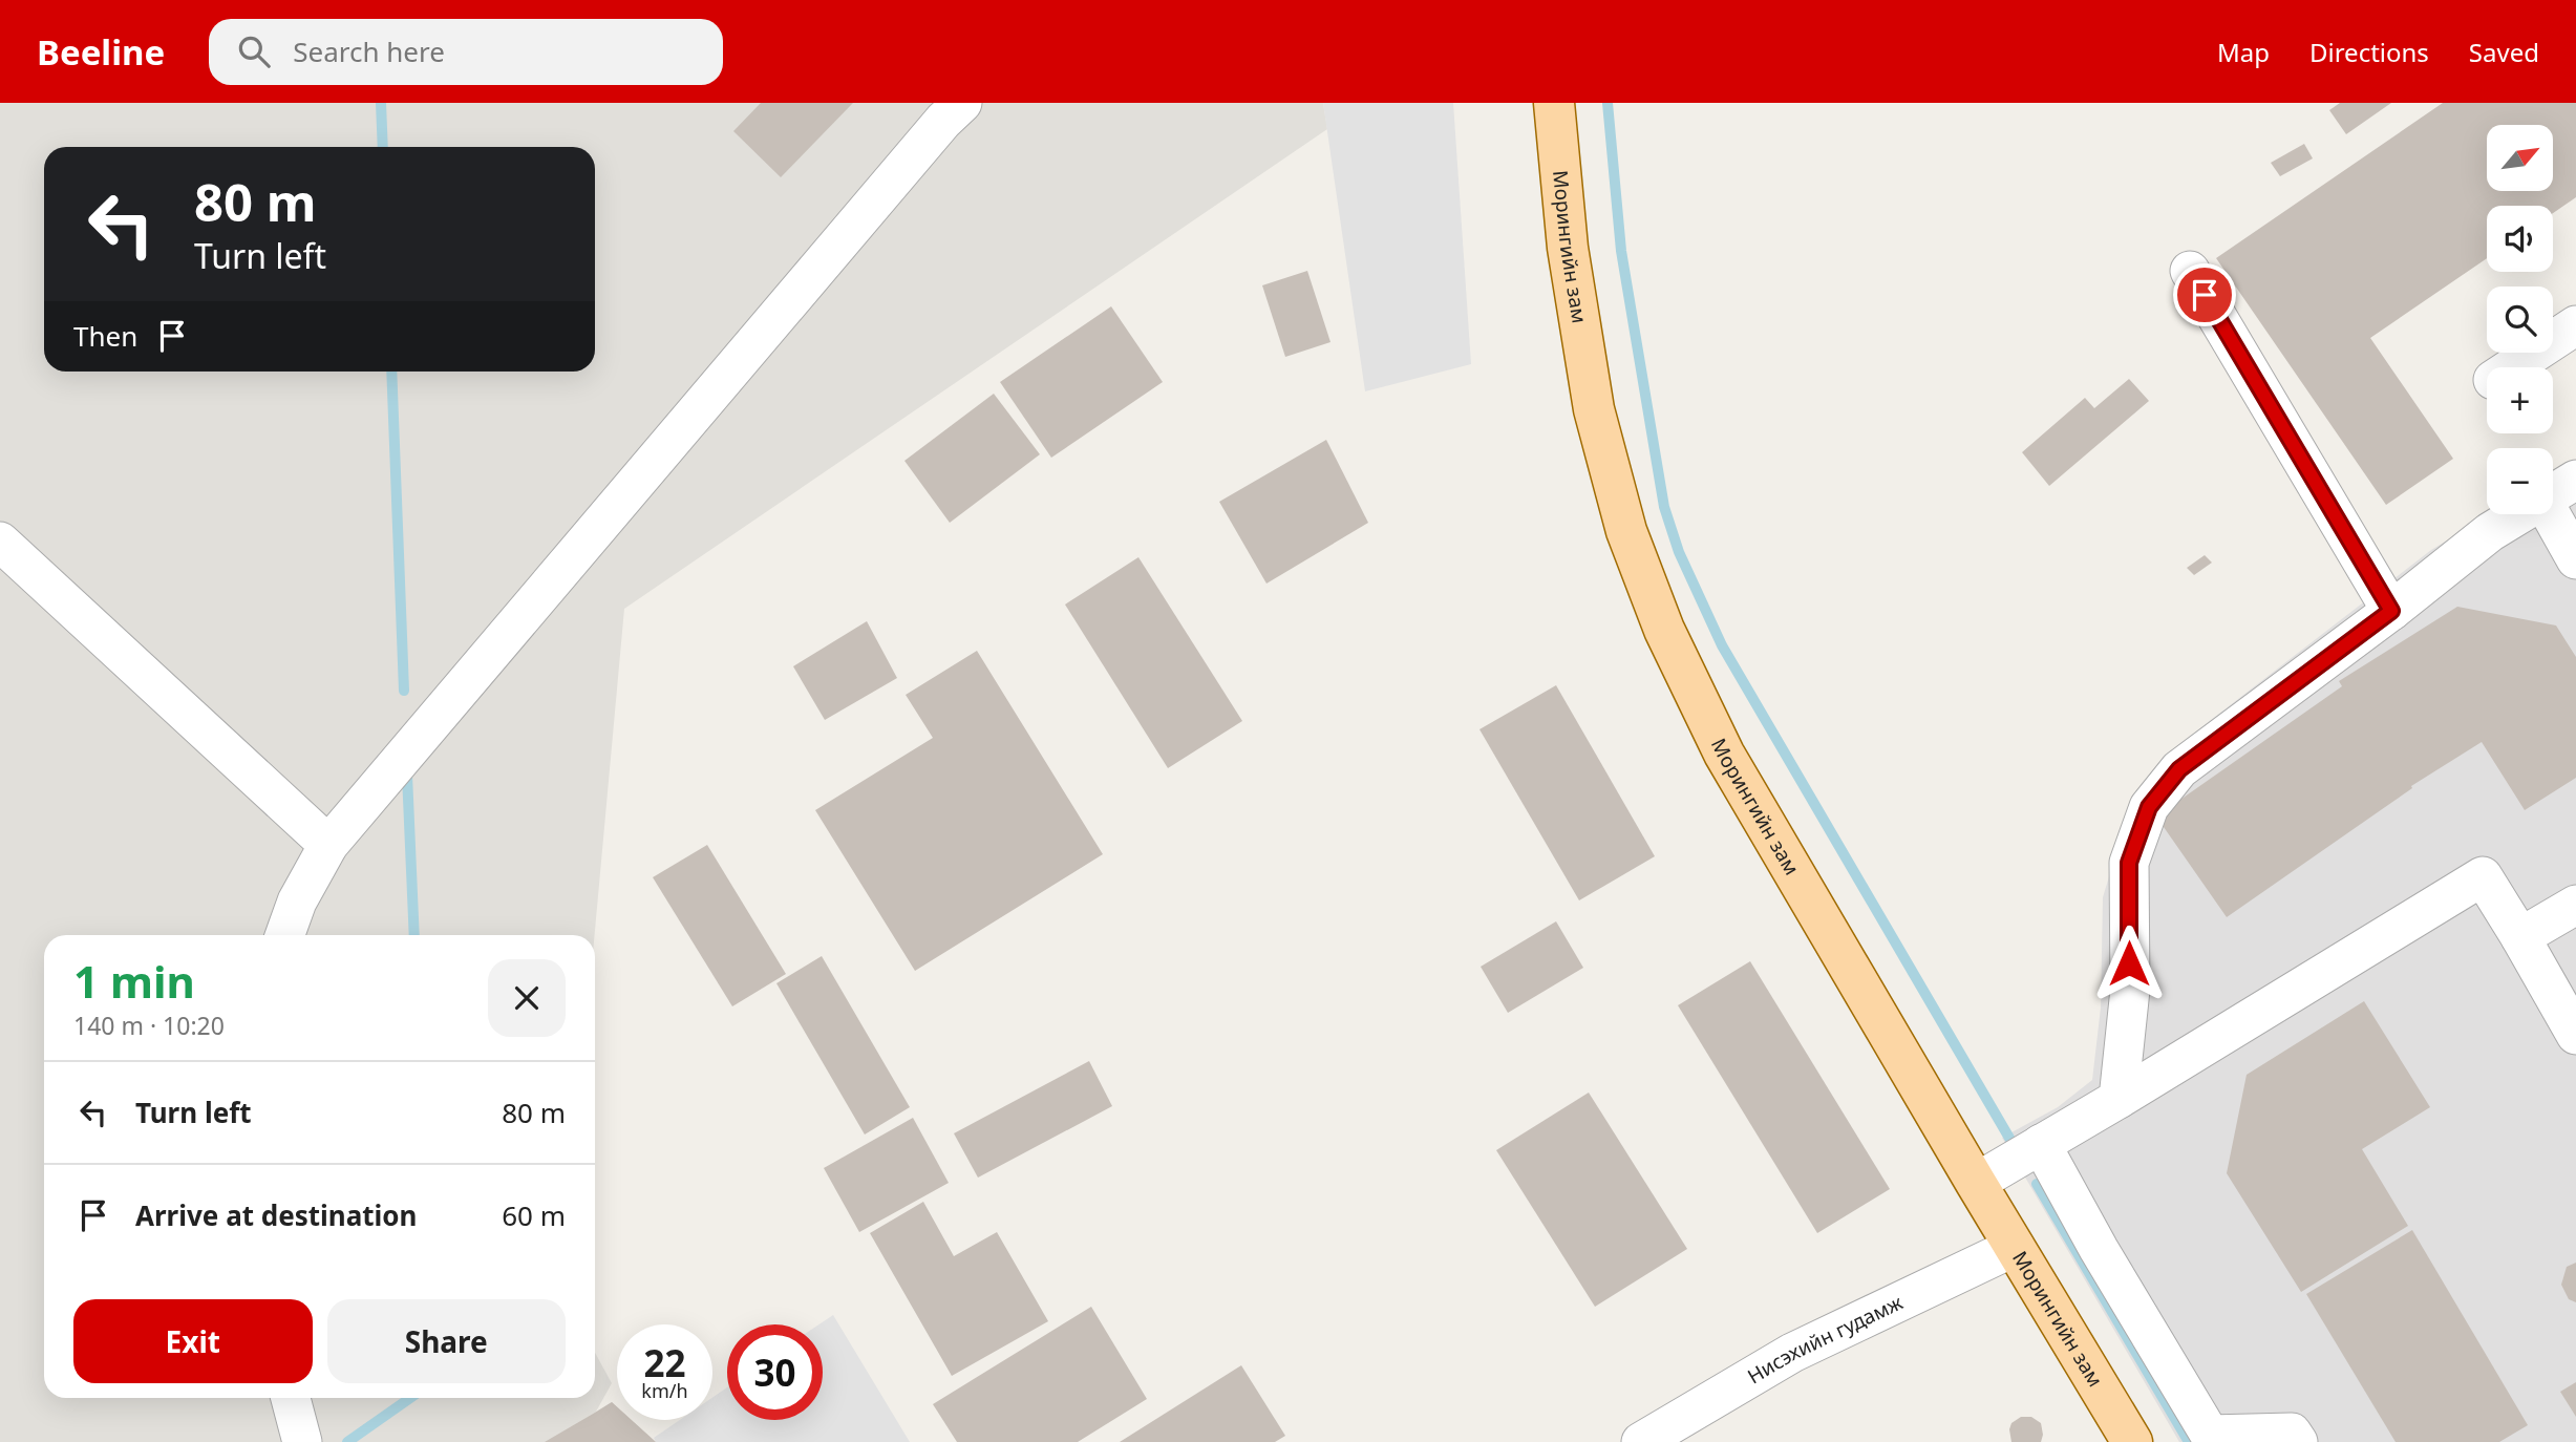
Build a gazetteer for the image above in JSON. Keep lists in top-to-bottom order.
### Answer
{
  "streets": {
    "main road": ["Морингийн зам"],
    "street": ["Нисэхийн гудамж"]
  },
  "crossings": [
    ["Морингийн зам", "Нисэхийн гудамж"]
  ],
  "north": "top right",
  "page": {
    "header": "Beeline",
    "search": "Search here",
    "nav": ["Map", "Directions", "Saved"],
    "map_buttons": ["+", "−"],
    "turn": ["80 m", "Turn left"],
    "then": "Then",
    "heading": ["1 min", "140 m · 10:20"],
    "list": [
      {
        "name": "Turn left",
        "value": "80 m"
      },
      {
        "name": "Arrive at destination",
        "value": "60 m"
      }
    ],
    "buttons": ["Exit", "Share"],
    "speed": "22 km/h",
    "limit": "30"
  }
}
